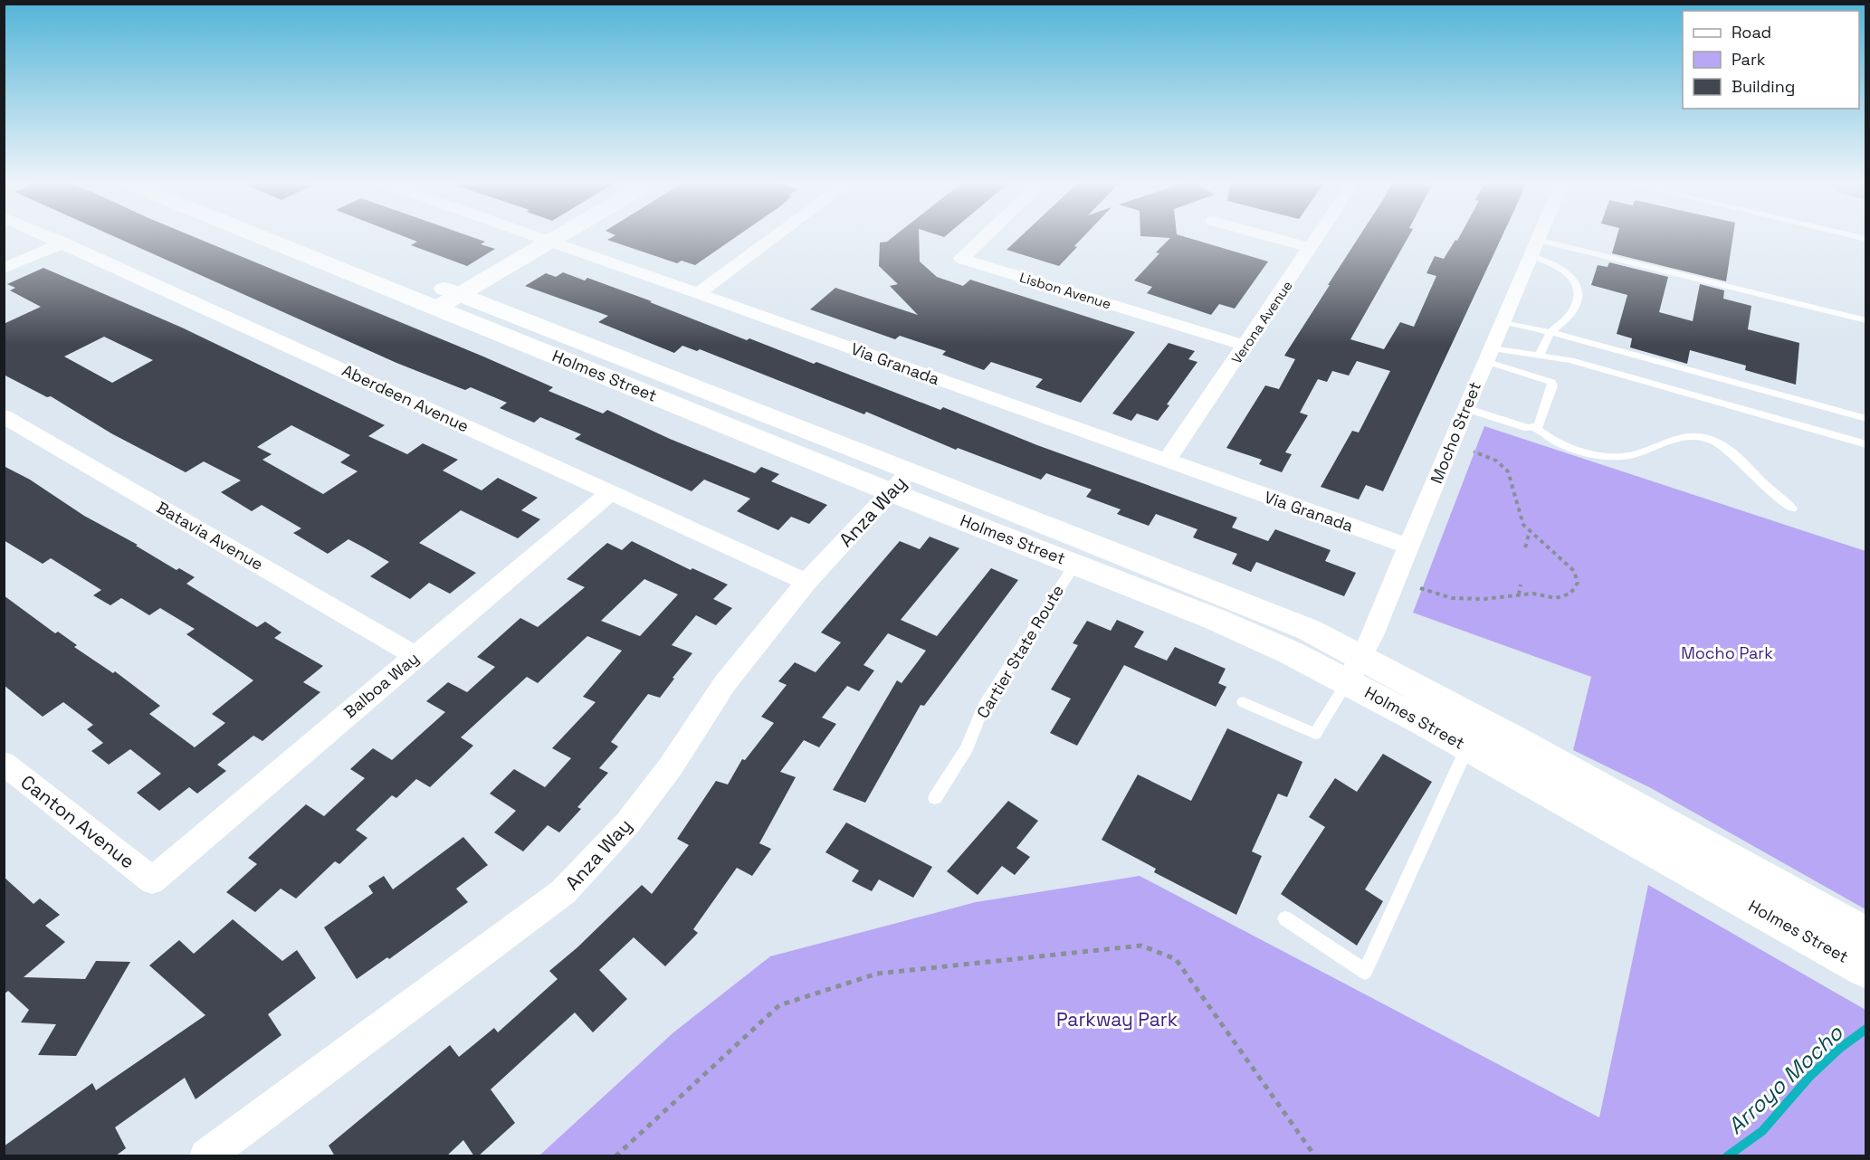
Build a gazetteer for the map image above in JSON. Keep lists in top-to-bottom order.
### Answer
{
  "streets": {
    "main road": ["Holmes Street"],
    "street": [
      "Lisbon Avenue",
      "Verona Avenue",
      "Via Granada",
      "Aberdeen Avenue",
      "Mocho Street",
      "Anza Way",
      "Batavia Avenue",
      "Balboa Way",
      "Canton Avenue"
    ],
    "lane": ["Cartier State Route"]
  },
  "crossings": [
    ["Lisbon Avenue", "Verona Avenue"],
    ["Verona Avenue", "Via Granada"],
    ["Via Granada", "Mocho Street"],
    ["Holmes Street", "Mocho Street"],
    ["Holmes Street", "Anza Way"],
    ["Holmes Street", "Cartier State Route"],
    ["Aberdeen Avenue", "Anza Way"],
    ["Aberdeen Avenue", "Balboa Way"],
    ["Batavia Avenue", "Balboa Way"],
    ["Balboa Way", "Canton Avenue"]
  ],
  "water": ["Arroyo Mocho"],
  "parks": ["Mocho Park", "Parkway Park"],
  "legend": ["Road", "Park", "Building"]
}
